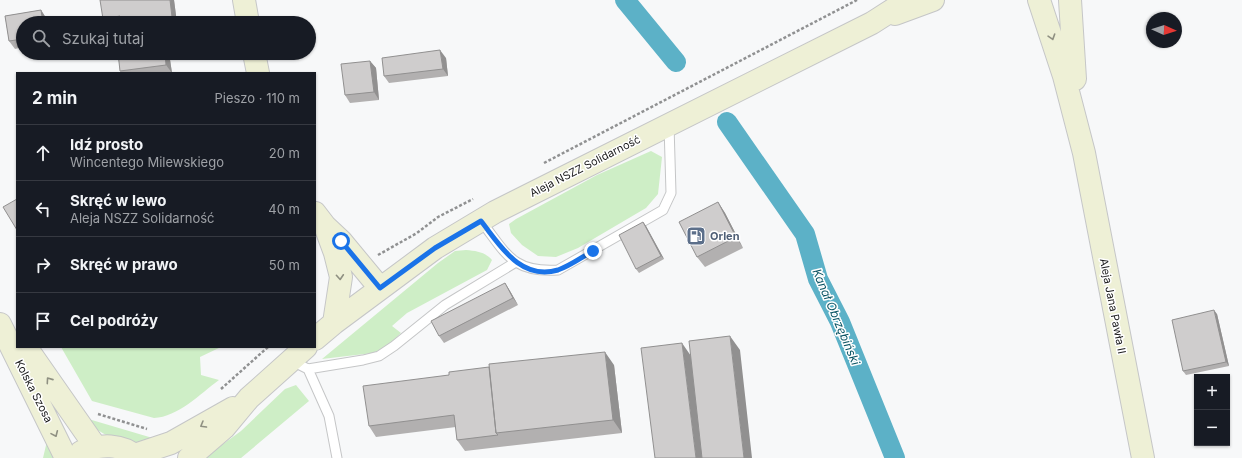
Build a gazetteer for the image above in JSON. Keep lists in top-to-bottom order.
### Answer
{
  "streets": {
    "street": ["Aleja NSZZ Solidarność", "Aleja Jana Pawła II", "Kolska Szosa"]
  },
  "water": ["Kanał Obrzębiński"],
  "places": {
    "fuel station": ["Orlen"]
  },
  "north": "right",
  "page": {
    "search": "Szukaj tutaj",
    "heading": ["2 min", "Pieszo · 110 m"],
    "list": [
      ["Idź prosto", "Wincentego Milewskiego", "20 m"],
      ["Skręć w lewo", "Aleja NSZZ Solidarność", "40 m"],
      ["Skręć w prawo", "50 m"],
      "Cel podróży"
    ],
    "map_buttons": ["+", "−"]
  }
}
